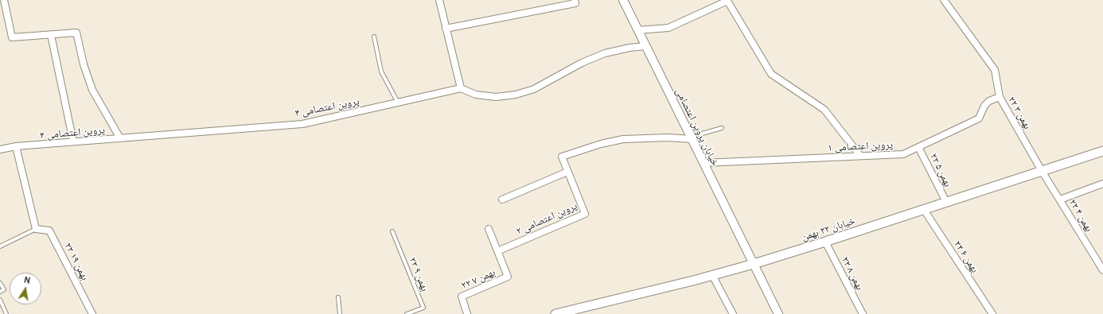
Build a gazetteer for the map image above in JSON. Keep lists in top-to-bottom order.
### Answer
{
  "streets": {
    "main road": ["خیابان ۲۲ بهمن"],
    "street": [
      "پروین اعتصامی ۴",
      "۲۲ بهمن ۳",
      "خیابان پروین اعتصامی",
      "پروین اعتصامی ۱",
      "۲۲ بهمن ۵",
      "۲۲ بهمن ۴",
      "پروین اعتصامی ۲",
      "۲۲ بهمن ۶",
      "۲۲ بهمن ۱۹",
      "۲۲ بهمن ۸",
      "۲۲ بهمن ۷"
    ],
    "lane": ["۲۲ بهمن ۹"]
  },
  "crossings": [
    ["۲۲ بهمن ۳", "پروین اعتصامی ۱"],
    ["۲۲ بهمن ۳", "۲۲ بهمن ۴"],
    ["۲۲ بهمن ۳", "خیابان ۲۲ بهمن"],
    ["خیابان پروین اعتصامی", "پروین اعتصامی ۱"],
    ["خیابان پروین اعتصامی", "پروین اعتصامی ۲"],
    ["خیابان پروین اعتصامی", "خیابان ۲۲ بهمن"],
    ["پروین اعتصامی ۱", "۲۲ بهمن ۵"],
    ["۲۲ بهمن ۵", "خیابان ۲۲ بهمن"],
    ["۲۲ بهمن ۴", "خیابان ۲۲ بهمن"],
    ["پروین اعتصامی ۲", "۲۲ بهمن ۷"],
    ["خیابان ۲۲ بهمن", "۲۲ بهمن ۶"],
    ["خیابان ۲۲ بهمن", "۲۲ بهمن ۸"]
  ],
  "north": "top"
}
